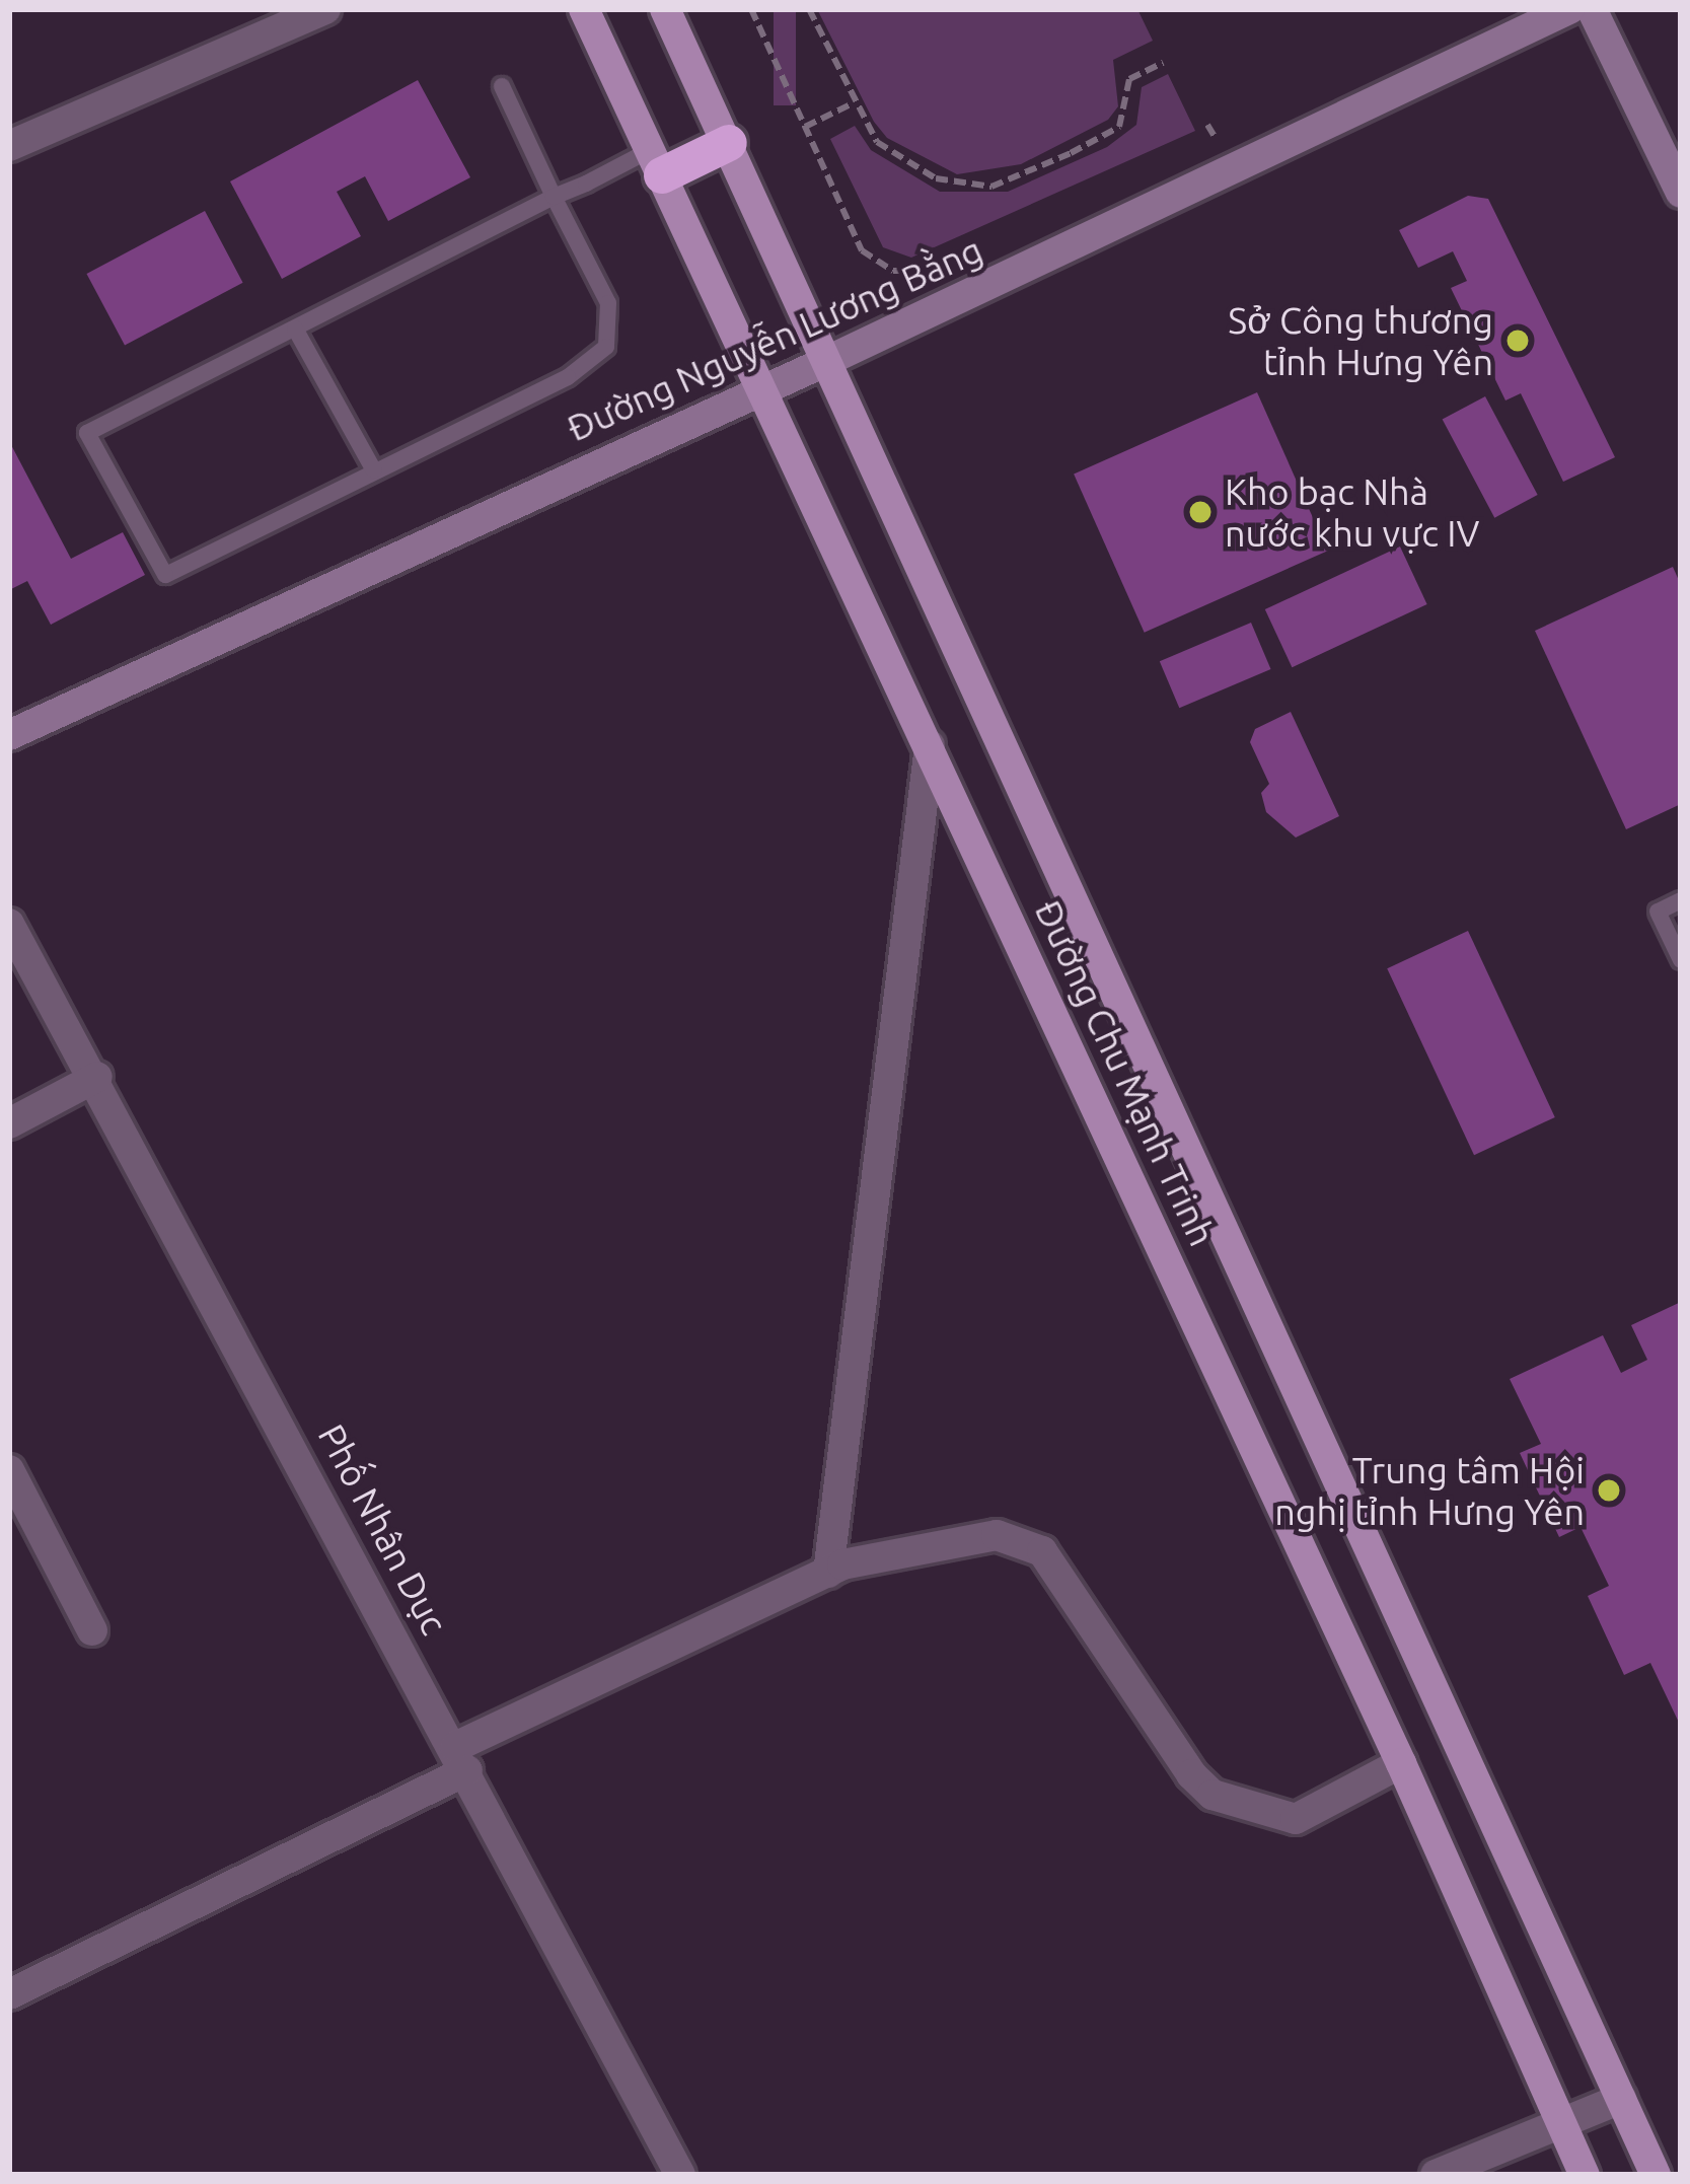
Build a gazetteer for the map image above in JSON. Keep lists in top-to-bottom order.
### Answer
{
  "streets": {
    "main road": ["Đường Chu Mạnh Trinh"],
    "street": ["Đường Nguyễn Lương Bằng", "Phố Nhân Dục"]
  },
  "crossings": [
    ["Đường Nguyễn Lương Bằng", "Đường Chu Mạnh Trinh"]
  ],
  "places": ["Sở Công thương tỉnh Hưng Yên", "Kho bạc Nhà nước khu vực IV", "Trung tâm Hội nghị tỉnh Hưng Yên"]
}
